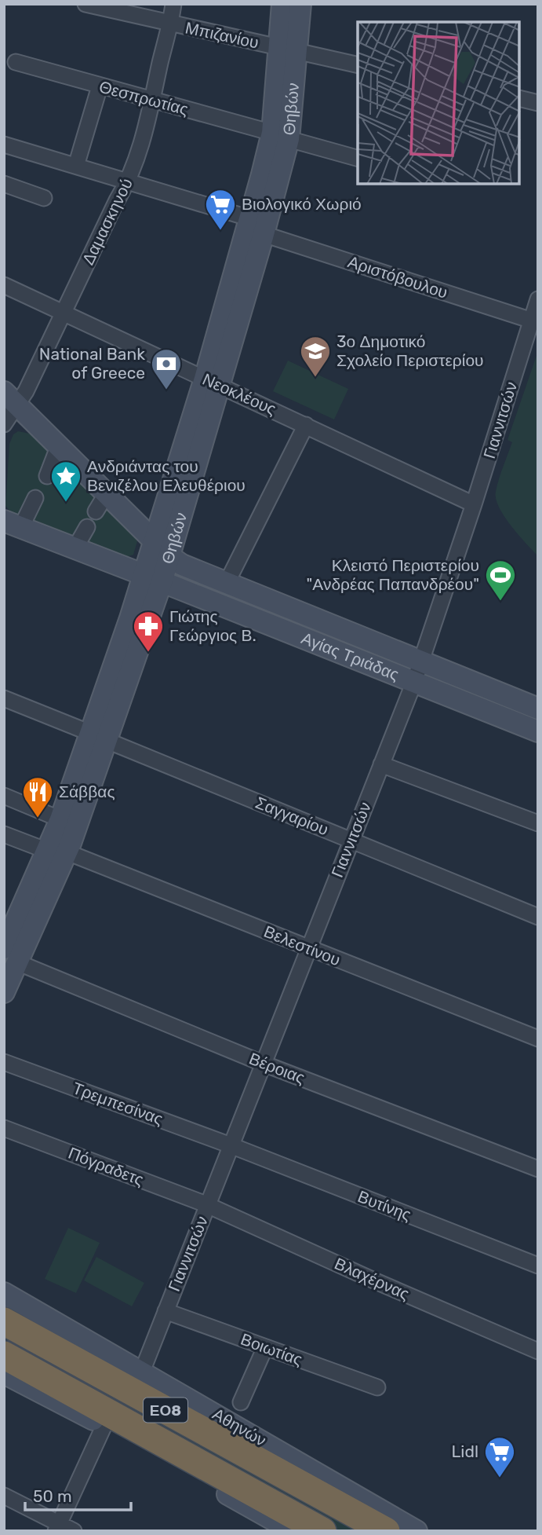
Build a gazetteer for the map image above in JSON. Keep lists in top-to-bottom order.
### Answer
{
  "streets": {
    "highway": ["ΕΟ8", "Αθηνών"],
    "main road": ["Θηβών", "Αγίας Τριάδας"],
    "street": [
      "Μπιζανίου",
      "Θεσπρωτίας",
      "Δαμασκηνού",
      "Αριστόβουλου",
      "Νεοκλέους",
      "Γιαννιτσών",
      "Σαγγαρίου",
      "Βελεστίνου",
      "Βέροιας",
      "Τρεμπεσίνας",
      "Πόγραδετς",
      "Βυτίνης",
      "Βλαχέρνας",
      "Βοιωτίας"
    ]
  },
  "crossings": [
    ["Μπιζανίου", "Θηβών"],
    ["Μπιζανίου", "Δαμασκηνού"],
    ["Θεσπρωτίας", "Θηβών"],
    ["Θεσπρωτίας", "Δαμασκηνού"],
    ["Θηβών", "Αριστόβουλου"],
    ["Θηβών", "Νεοκλέους"],
    ["Θηβών", "Αγίας Τριάδας"],
    ["Θηβών", "Σαγγαρίου"],
    ["Θηβών", "Βελεστίνου"],
    ["Θηβών", "Βέροιας"],
    ["Δαμασκηνού", "Αριστόβουλου"],
    ["Δαμασκηνού", "Νεοκλέους"],
    ["Αριστόβουλου", "Γιαννιτσών"],
    ["Νεοκλέους", "Γιαννιτσών"],
    ["Γιαννιτσών", "Αγίας Τριάδας"],
    ["Γιαννιτσών", "Σαγγαρίου"],
    ["Γιαννιτσών", "Βελεστίνου"],
    ["Γιαννιτσών", "Βέροιας"],
    ["Γιαννιτσών", "Τρεμπεσίνας"],
    ["Γιαννιτσών", "Πόγραδετς"],
    ["Γιαννιτσών", "Βυτίνης"],
    ["Γιαννιτσών", "Βλαχέρνας"],
    ["Γιαννιτσών", "Βοιωτίας"],
    ["Γιαννιτσών", "Αθηνών"],
    ["Τρεμπεσίνας", "Βυτίνης"],
    ["Πόγραδετς", "Βλαχέρνας"]
  ],
  "places": {
    "supermarket": ["Βιολογικό Χωριό", "Lidl"],
    "school or university": ["3ο Δημοτικό Σχολείο Περιστερίου"],
    "bank": ["National Bank of Greece"],
    "place": ["Ανδριάντας του Βενιζέλου Ελευθέριου"],
    "sports": ["Κλειστό Περιστερίου \"Ανδρέας Παπανδρέου\""],
    "pharmacy": ["Γιώτης Γεώργιος Β."],
    "restaurant": ["Σάββας"]
  },
  "scale_bar": "50 m"
}
